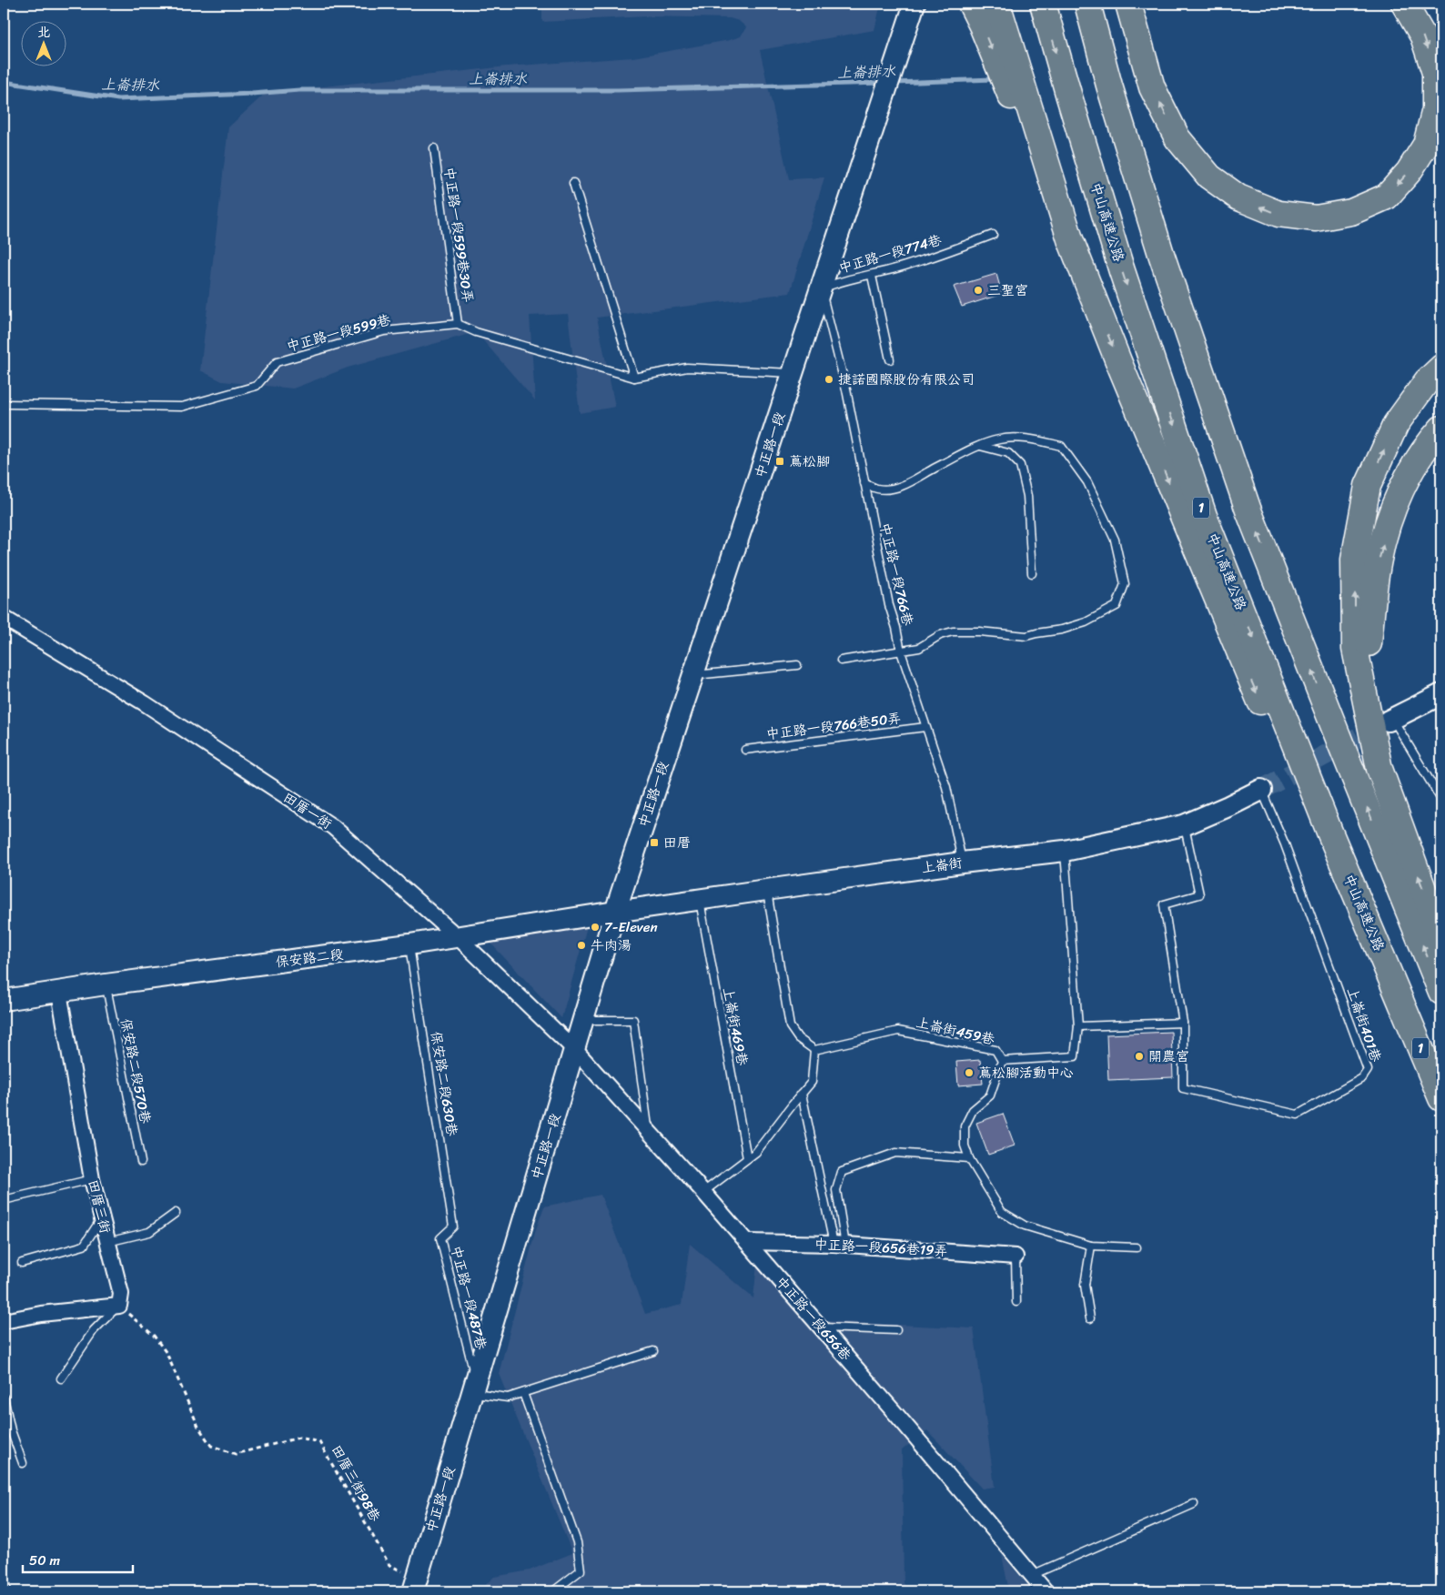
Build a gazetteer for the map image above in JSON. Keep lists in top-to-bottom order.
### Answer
{
  "streets": {
    "highway": ["中山高速公路", "1"],
    "main road": ["中正路一段", "上崙街", "保安路二段"],
    "street": [
      "田厝一街",
      "田厝三街",
      "中正路一段656巷19弄",
      "中正路一段656巷"
    ],
    "lane": [
      "中正路一段599巷30弄",
      "中正路一段774巷",
      "中正路一段599巷",
      "中正路一段766巷",
      "中正路一段766巷50弄",
      "上崙街401巷",
      "上崙街469巷",
      "上崙街459巷",
      "保安路二段570巷",
      "保安路二段630巷",
      "中正路一段487巷"
    ],
    "path": ["田厝三街98巷"]
  },
  "crossings": [
    ["中正路一段599巷30弄", "中正路一段599巷"],
    ["中正路一段774巷", "中正路一段"],
    ["中正路一段774巷", "中正路一段766巷"],
    ["中正路一段599巷", "中正路一段"],
    ["中正路一段", "中正路一段766巷"],
    ["中正路一段", "田厝一街"],
    ["中正路一段", "上崙街"],
    ["中正路一段", "保安路二段"],
    ["中正路一段", "中正路一段487巷"],
    ["中正路一段", "中正路一段656巷"],
    ["中正路一段", "田厝三街98巷"],
    ["中正路一段766巷", "中正路一段766巷50弄"],
    ["中正路一段766巷", "上崙街"],
    ["田厝一街", "保安路二段"],
    ["田厝一街", "中正路一段656巷"],
    ["上崙街", "保安路二段"],
    ["上崙街", "上崙街401巷"],
    ["上崙街", "上崙街469巷"],
    ["保安路二段", "保安路二段570巷"],
    ["保安路二段", "保安路二段630巷"],
    ["保安路二段", "田厝三街"],
    ["保安路二段630巷", "中正路一段487巷"],
    ["田厝三街", "田厝三街98巷"],
    ["中正路一段656巷19弄", "中正路一段656巷"]
  ],
  "water": ["上崙排水"],
  "places": {
    "other": [
      "三聖宮",
      "捷諾國際股份有限公司",
      "7-Eleven",
      "牛肉湯",
      "開農宮",
      "蔦松腳活動中心"
    ],
    "transit": ["蔦松腳", "田厝"]
  },
  "scale_bar": "50 m",
  "north": "top"
}
